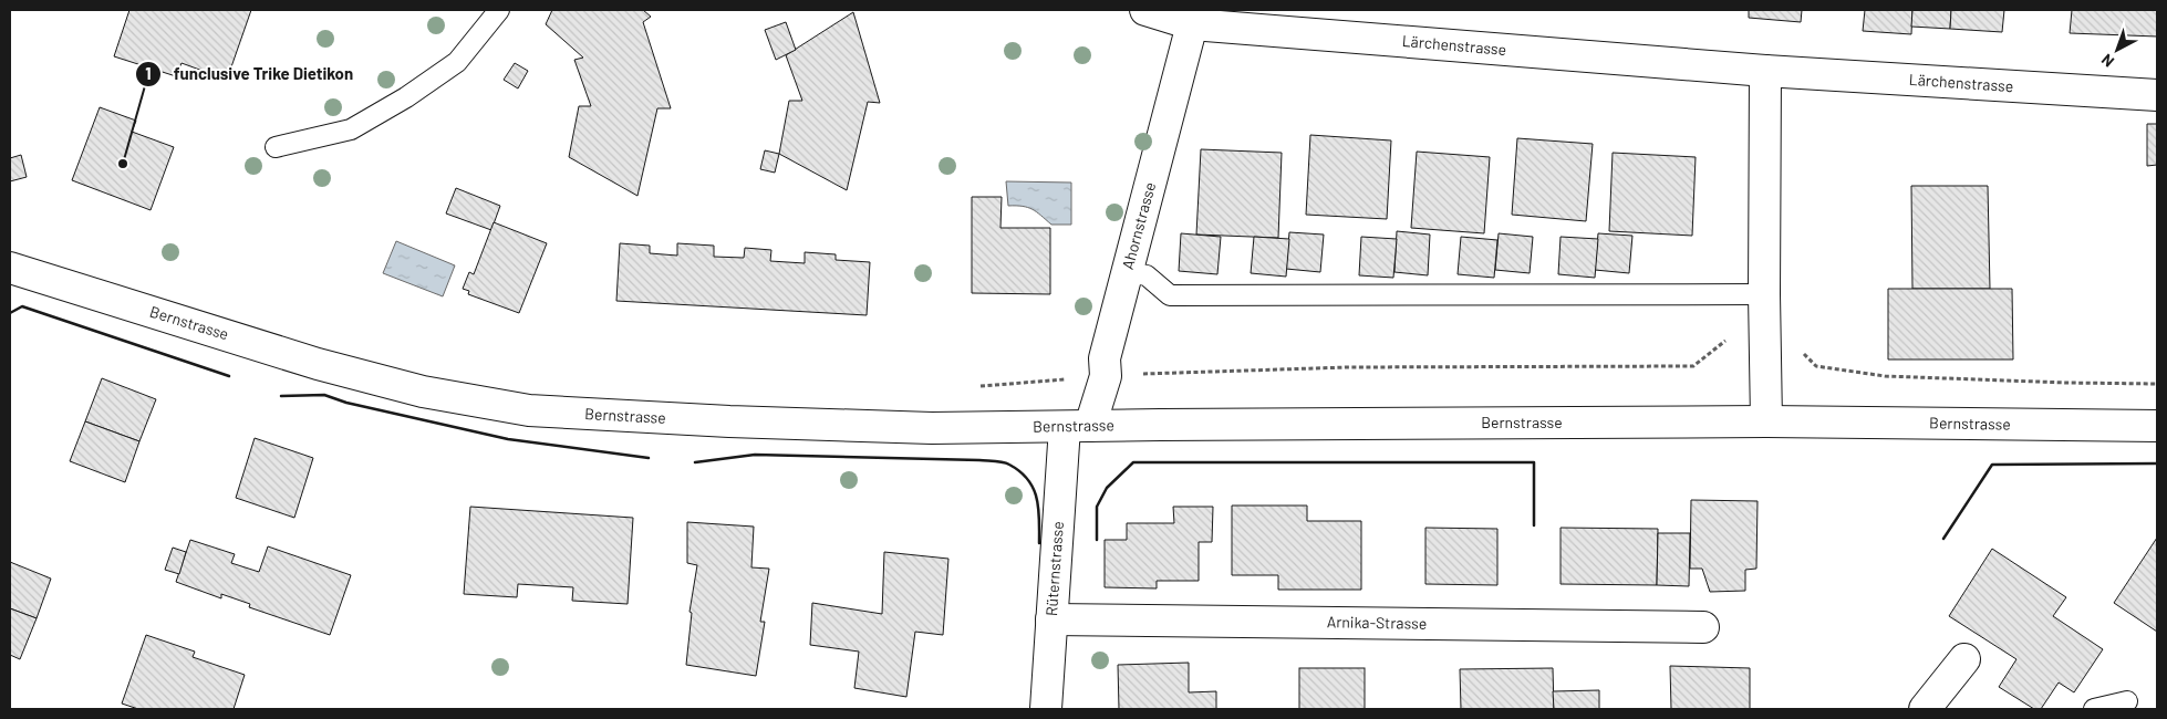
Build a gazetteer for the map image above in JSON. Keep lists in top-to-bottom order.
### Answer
{
  "streets": {
    "street": [
      "Lärchenstrasse",
      "Ahornstrasse",
      "Bernstrasse",
      "Rüternstrasse",
      "Arnika-Strasse"
    ]
  },
  "crossings": [
    ["Lärchenstrasse", "Ahornstrasse"],
    ["Ahornstrasse", "Bernstrasse"],
    ["Ahornstrasse", "Rüternstrasse"],
    ["Bernstrasse", "Rüternstrasse"],
    ["Rüternstrasse", "Arnika-Strasse"]
  ],
  "places": ["funclusive Trike Dietikon"],
  "north": "bottom left"
}
